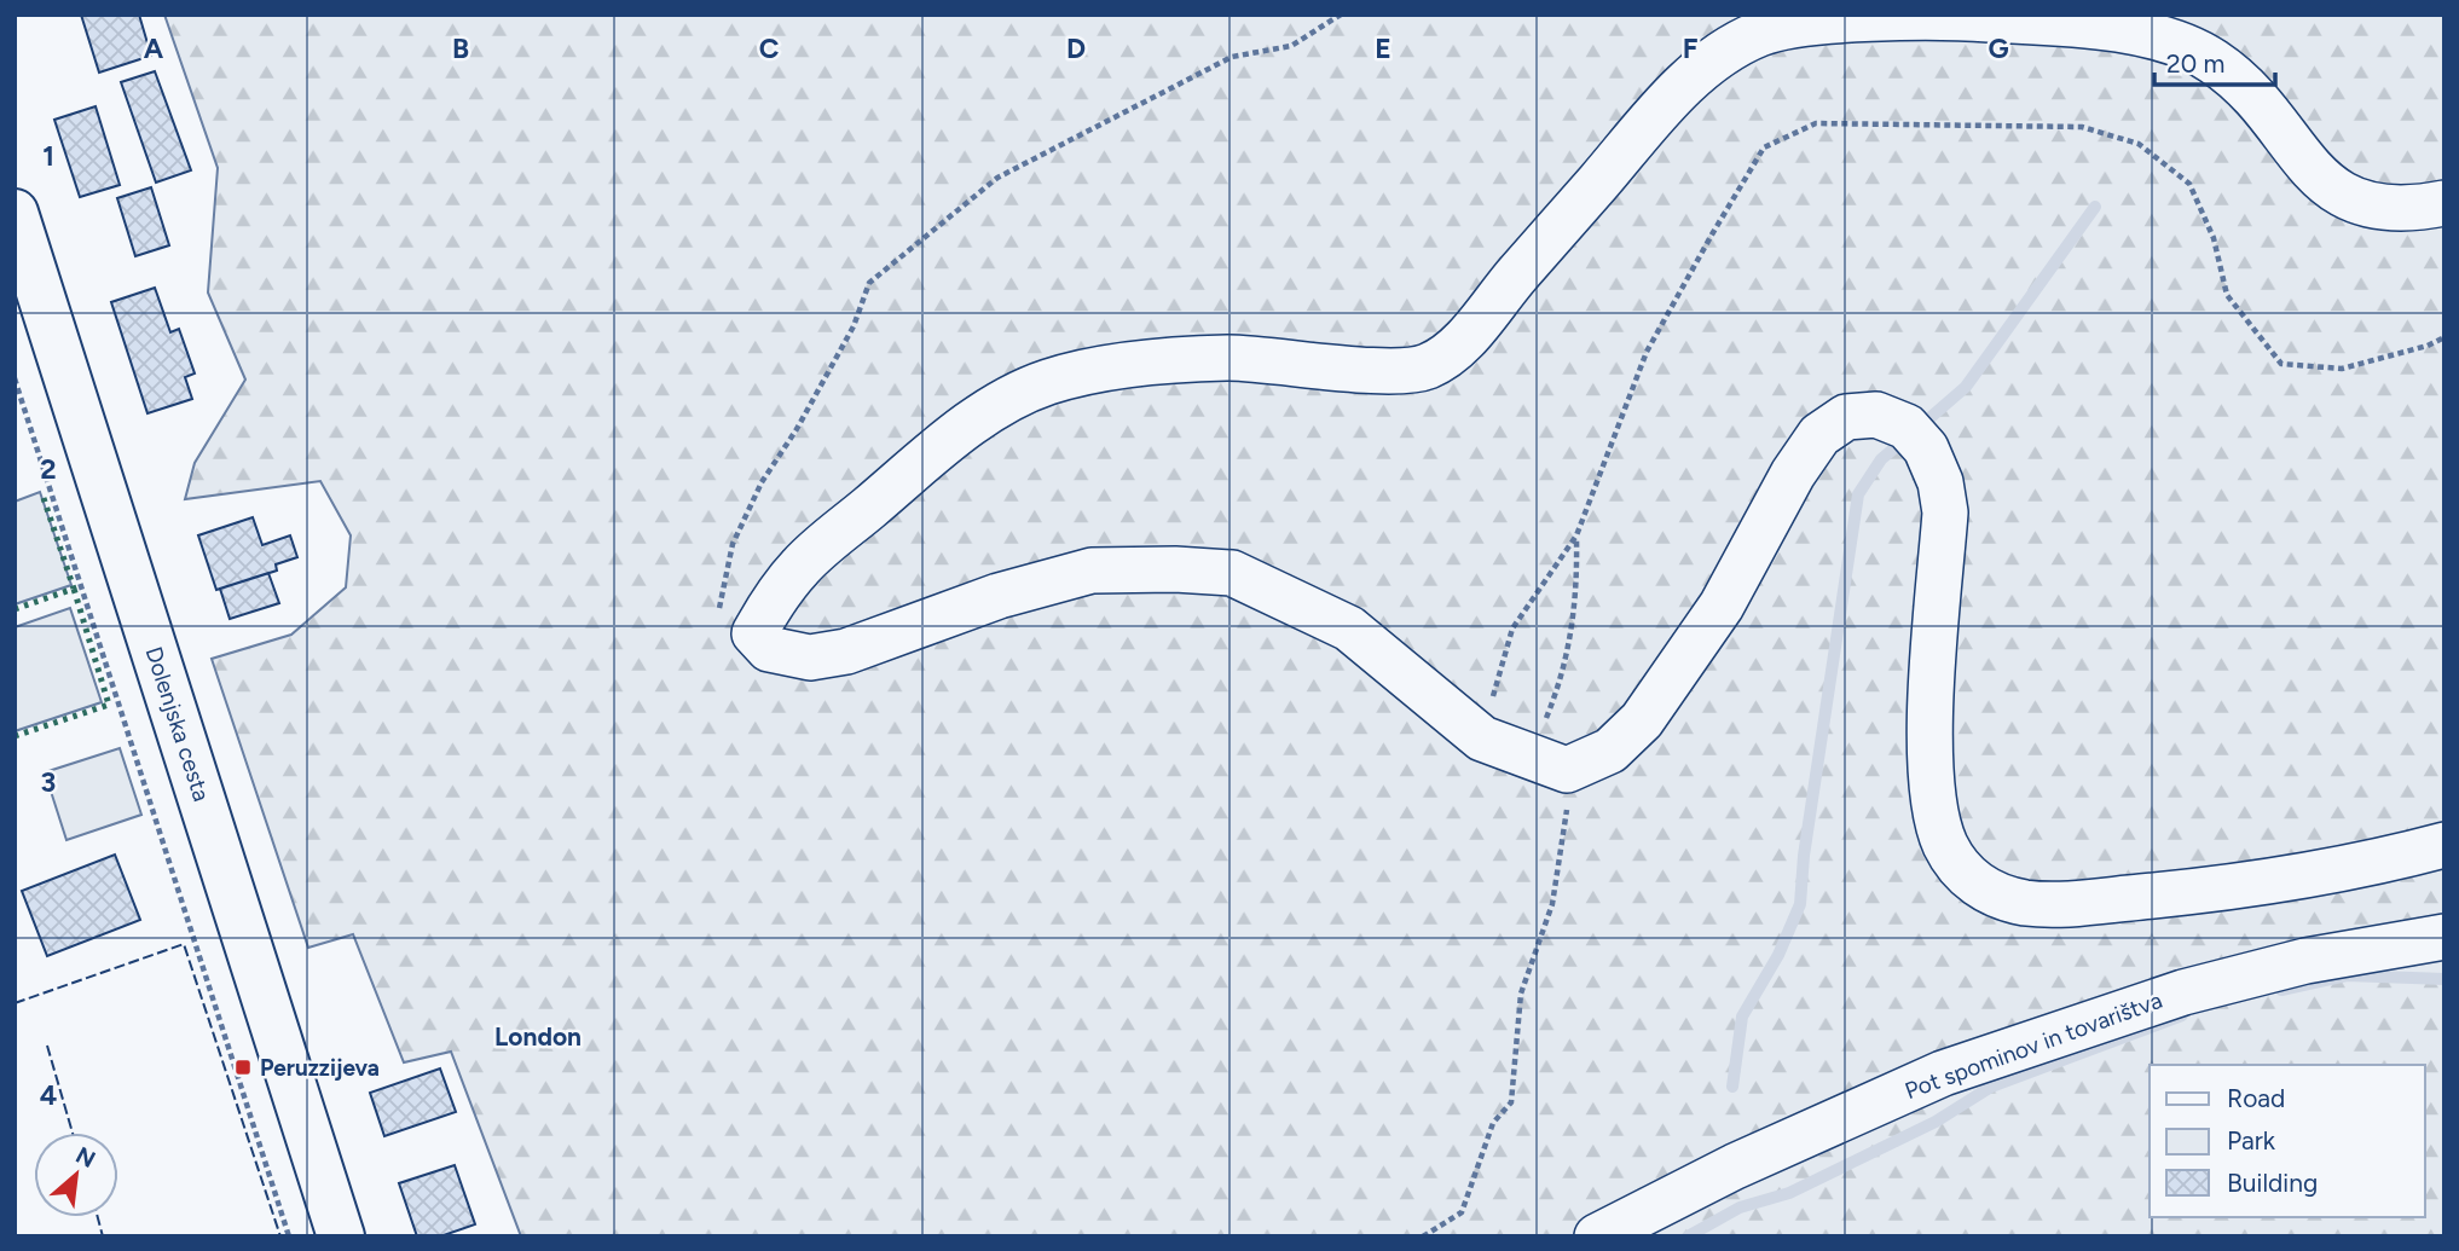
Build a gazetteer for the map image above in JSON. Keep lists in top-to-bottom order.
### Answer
{
  "streets": {
    "main road": ["Dolenjska cesta"],
    "street": ["Pot spominov in tovarištva"]
  },
  "districts": ["London"],
  "places": {
    "transit": ["Peruzzijeva"]
  },
  "legend": ["Road", "Park", "Building"],
  "scale_bar": "20 m",
  "north": "top right",
  "grid": {
    "columns": [
      "A",
      "B",
      "C",
      "D",
      "E",
      "F",
      "G"
    ],
    "rows": [
      "1",
      "2",
      "3",
      "4"
    ]
  }
}
